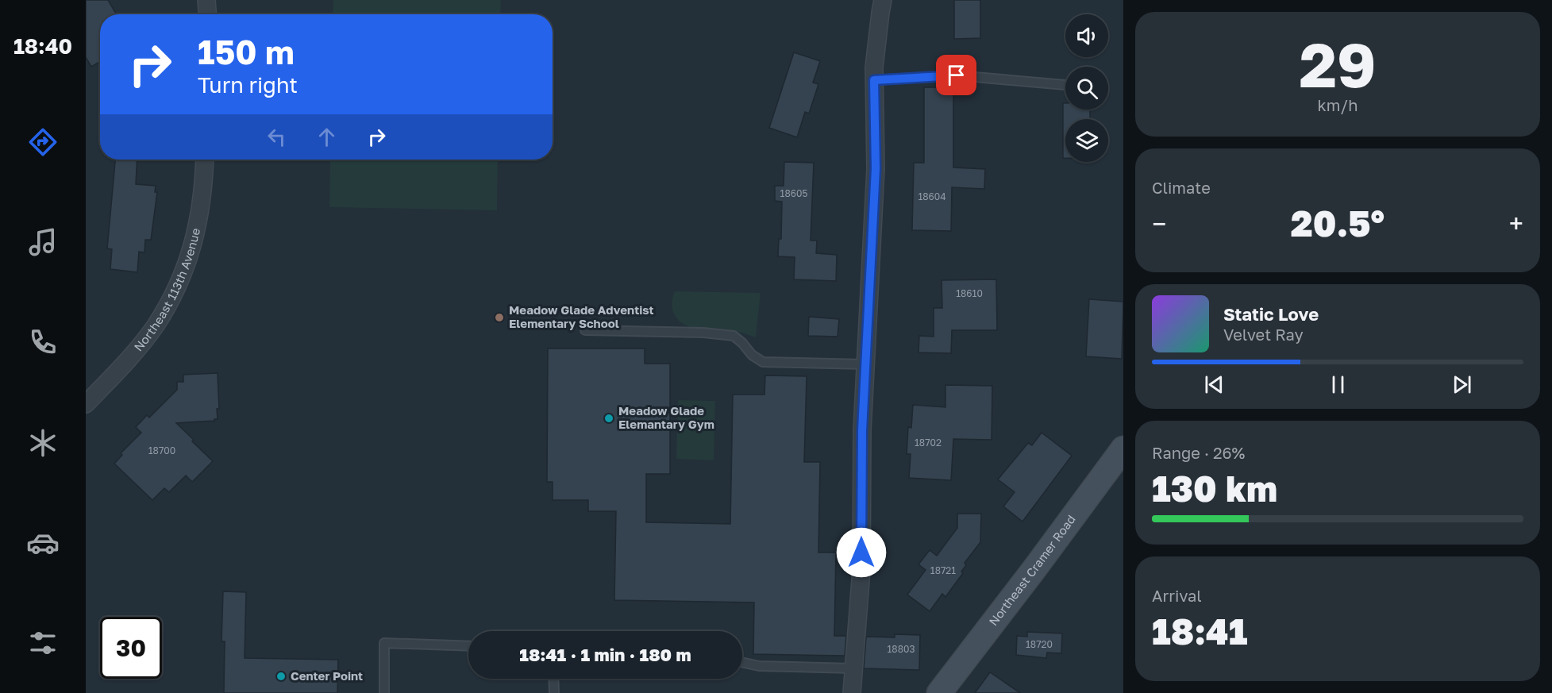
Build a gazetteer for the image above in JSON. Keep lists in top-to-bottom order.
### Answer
{
  "streets": {
    "street": ["Northeast 113th Avenue", "Northeast Cramer Road"]
  },
  "places": ["Meadow Glade Adventist Elementary School", "Meadow Glade Elemantary Gym", "Center Point"],
  "house_numbers": [
    "18605",
    "18604",
    "18610",
    "18702",
    "18700",
    "18721",
    "18720",
    "18803"
  ],
  "page": {
    "tabs": "18:40",
    "tile": [
      ["29", "km/h"],
      "Climate",
      ["Range · 26%", "130 km"],
      ["Arrival", "18:41"]
    ],
    "turn": ["150 m", "Turn right"],
    "heat": ["−", "20.5°", "+"],
    "song": ["Static Love", "Velvet Ray"],
    "limit": "30",
    "trip": "18:41 · 1 min · 180 m"
  }
}
